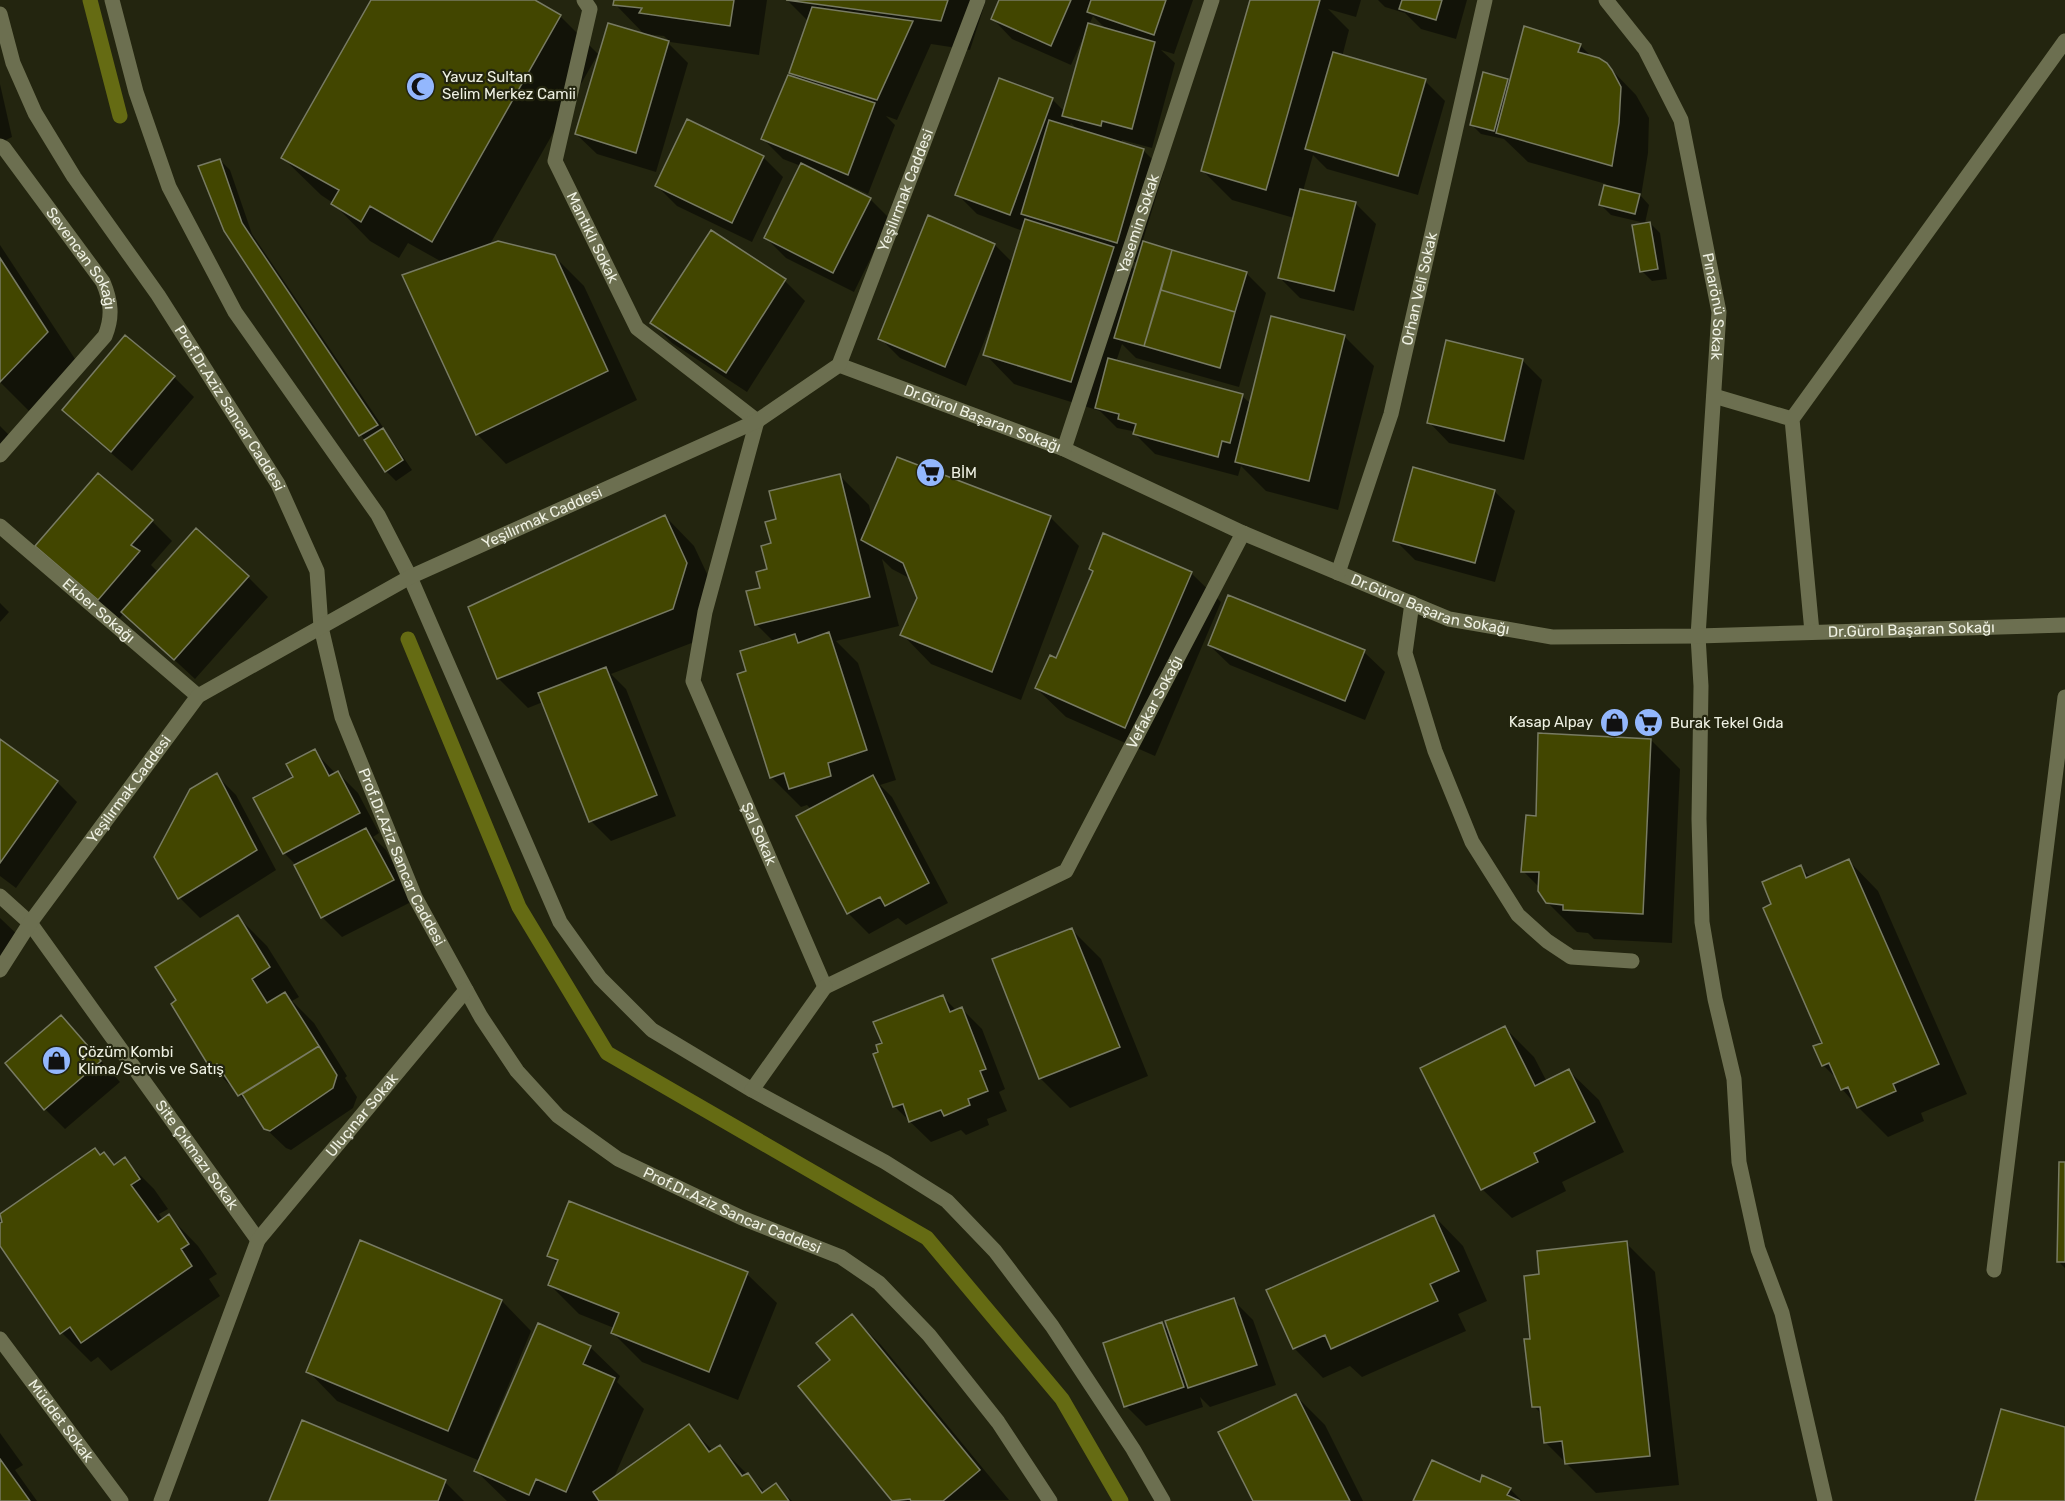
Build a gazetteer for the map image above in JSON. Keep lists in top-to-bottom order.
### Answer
{
  "streets": {
    "street": [
      "Yeşilırmak Caddesi",
      "Yasemin Sokak",
      "Mantıklı Sokak",
      "Sevencan Sokağı",
      "Orhan Veli Sokak",
      "Pınarönü Sokak",
      "Prof.Dr.Aziz Sancar Caddesi",
      "Dr.Gürol Başaran Sokağı",
      "Ekber Sokağı",
      "Vefakar Sokağı",
      "Şal Sokak",
      "Uluçınar Sokak",
      "Site Çıkmazı Sokak",
      "Müddet Sokak"
    ]
  },
  "crossings": [
    ["Yeşilırmak Caddesi", "Mantıklı Sokak"],
    ["Yeşilırmak Caddesi", "Prof.Dr.Aziz Sancar Caddesi"],
    ["Yeşilırmak Caddesi", "Dr.Gürol Başaran Sokağı"],
    ["Yeşilırmak Caddesi", "Ekber Sokağı"],
    ["Yeşilırmak Caddesi", "Şal Sokak"],
    ["Yeşilırmak Caddesi", "Site Çıkmazı Sokak"],
    ["Yasemin Sokak", "Dr.Gürol Başaran Sokağı"],
    ["Mantıklı Sokak", "Şal Sokak"],
    ["Orhan Veli Sokak", "Dr.Gürol Başaran Sokağı"],
    ["Pınarönü Sokak", "Dr.Gürol Başaran Sokağı"],
    ["Prof.Dr.Aziz Sancar Caddesi", "Uluçınar Sokak"],
    ["Dr.Gürol Başaran Sokağı", "Vefakar Sokağı"],
    ["Vefakar Sokağı", "Şal Sokak"],
    ["Uluçınar Sokak", "Site Çıkmazı Sokak"]
  ],
  "places": {
    "mosque": ["Yavuz Sultan Selim Merkez Camii"],
    "supermarket": ["BİM", "Burak Tekel Gıda"],
    "shop": ["Kasap Alpay", "Çözüm Kombi Klima/Servis ve Satış"]
  }
}
